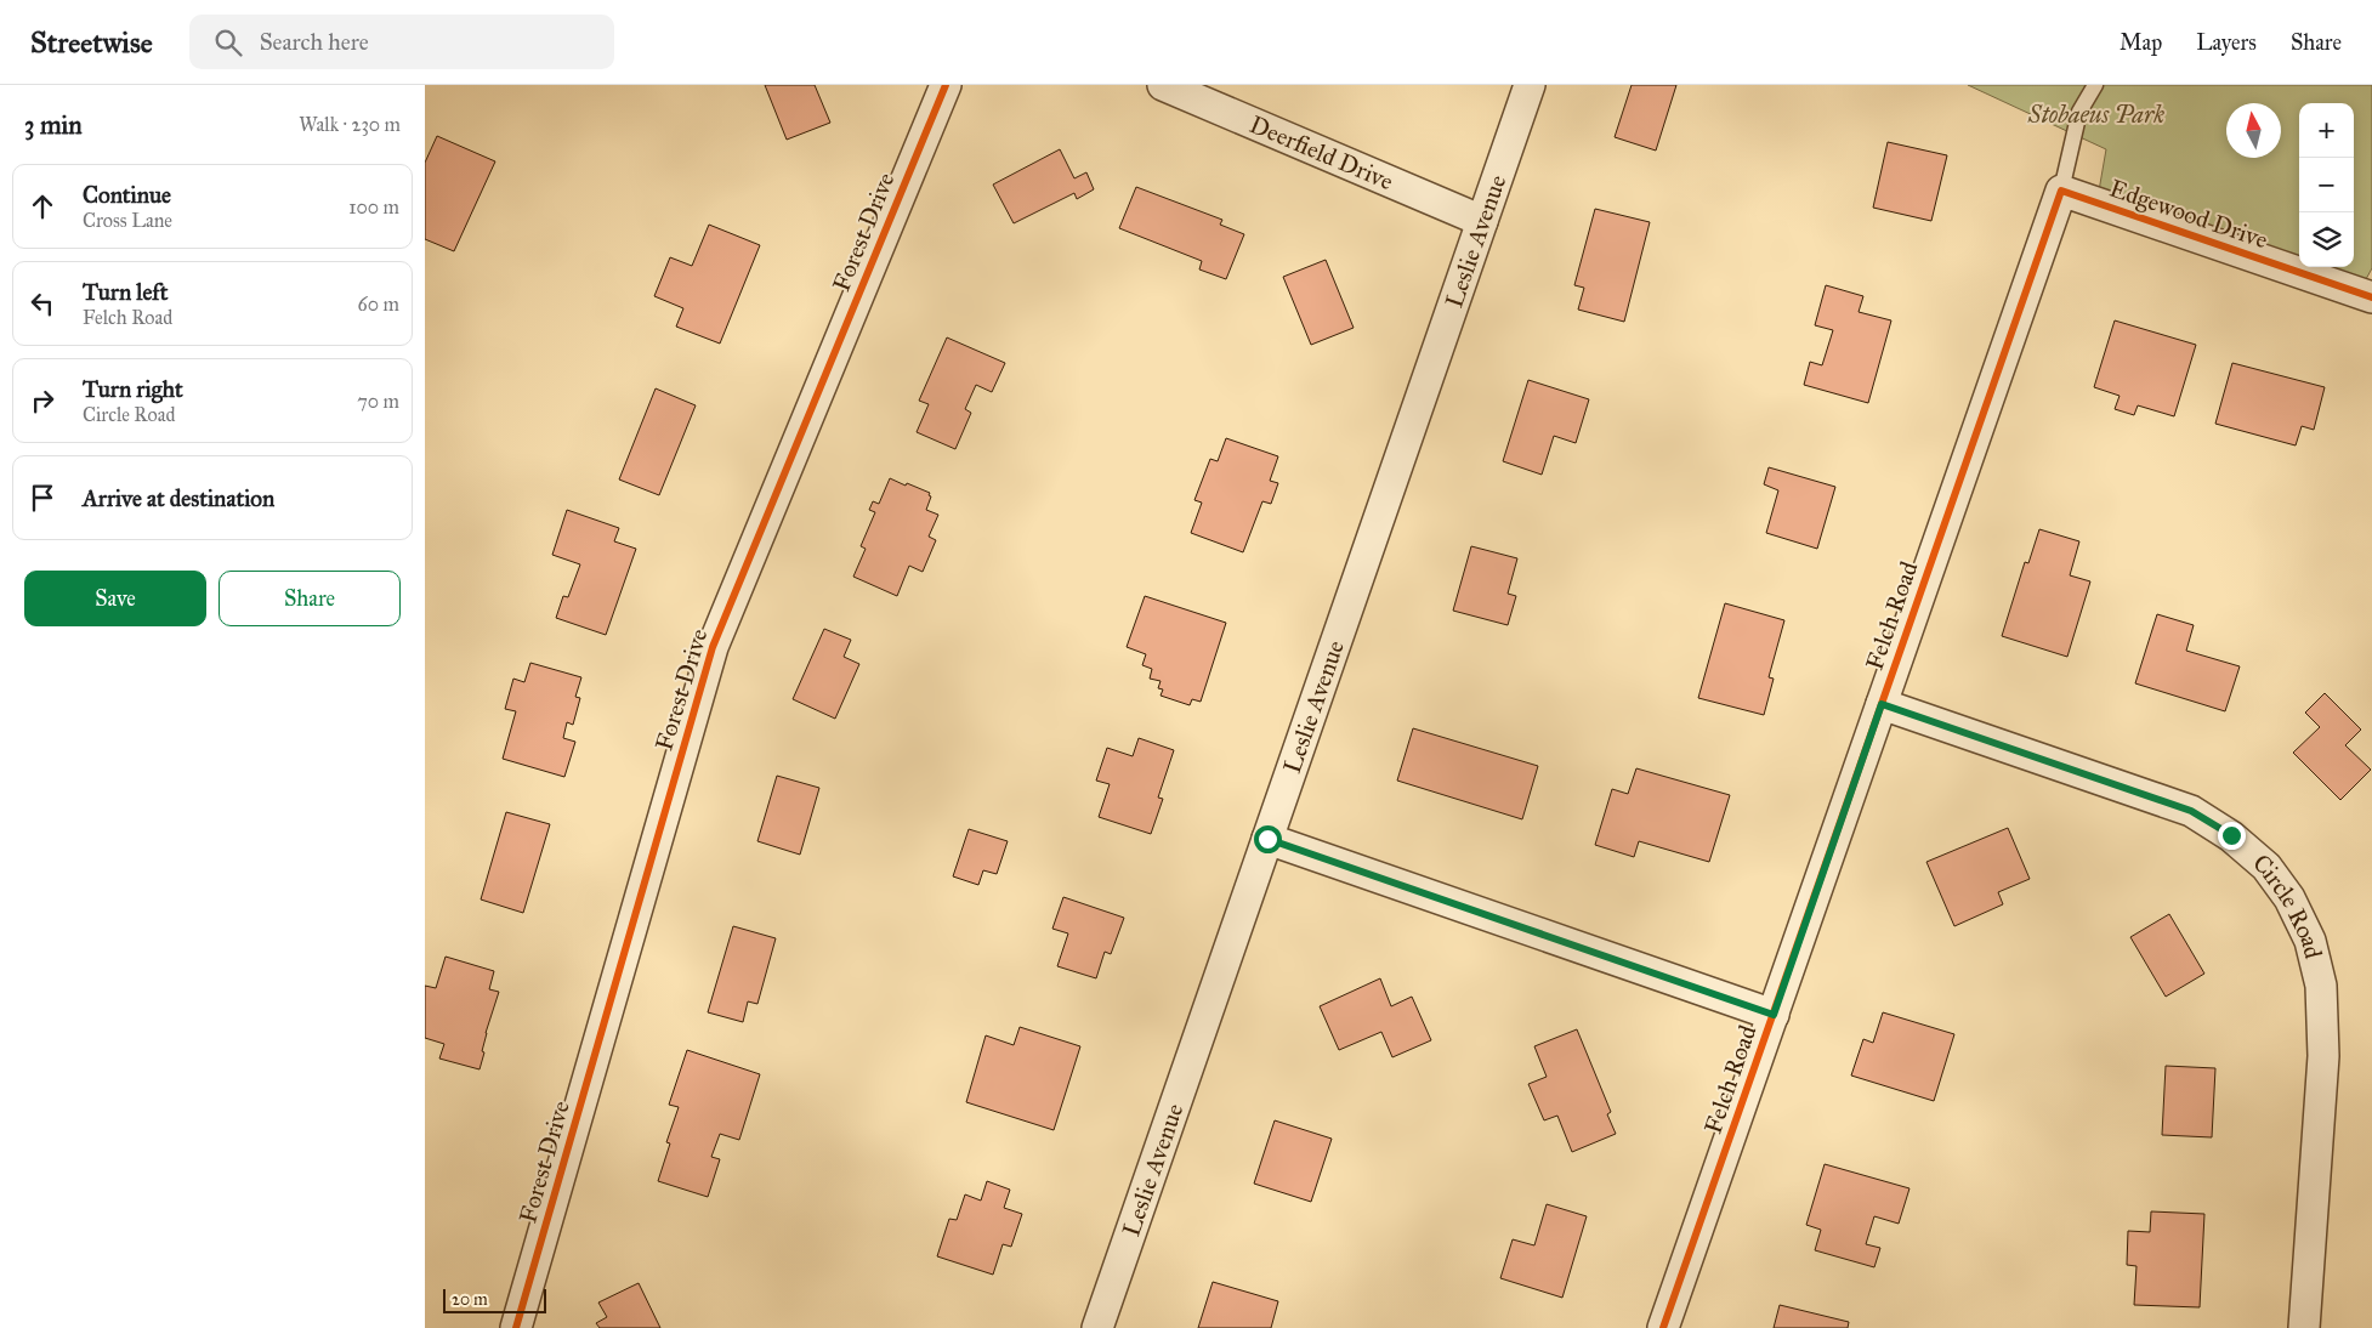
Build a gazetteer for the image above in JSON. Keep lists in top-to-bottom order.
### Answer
{
  "streets": {
    "street": [
      "Deerfield Drive",
      "Edgewood Drive",
      "Forest Drive",
      "Leslie Avenue",
      "Felch Road",
      "Circle Road"
    ]
  },
  "crossings": [
    ["Deerfield Drive", "Leslie Avenue"],
    ["Edgewood Drive", "Felch Road"],
    ["Felch Road", "Circle Road"]
  ],
  "parks": ["Stobaeus Park"],
  "scale_bar": "20 m",
  "north": "top",
  "page": {
    "header": "Streetwise",
    "search": "Search here",
    "nav": ["Map", "Layers", "Share"],
    "heading": ["3 min", "Walk · 230 m"],
    "map_buttons": ["+", "−"],
    "list": [
      ["Continue", "Cross Lane", "100 m"],
      ["Turn left", "Felch Road", "60 m"],
      ["Turn right", "Circle Road", "70 m"],
      "Arrive at destination"
    ],
    "buttons": ["Save", "Share"],
    "scale": "20 m"
  }
}
